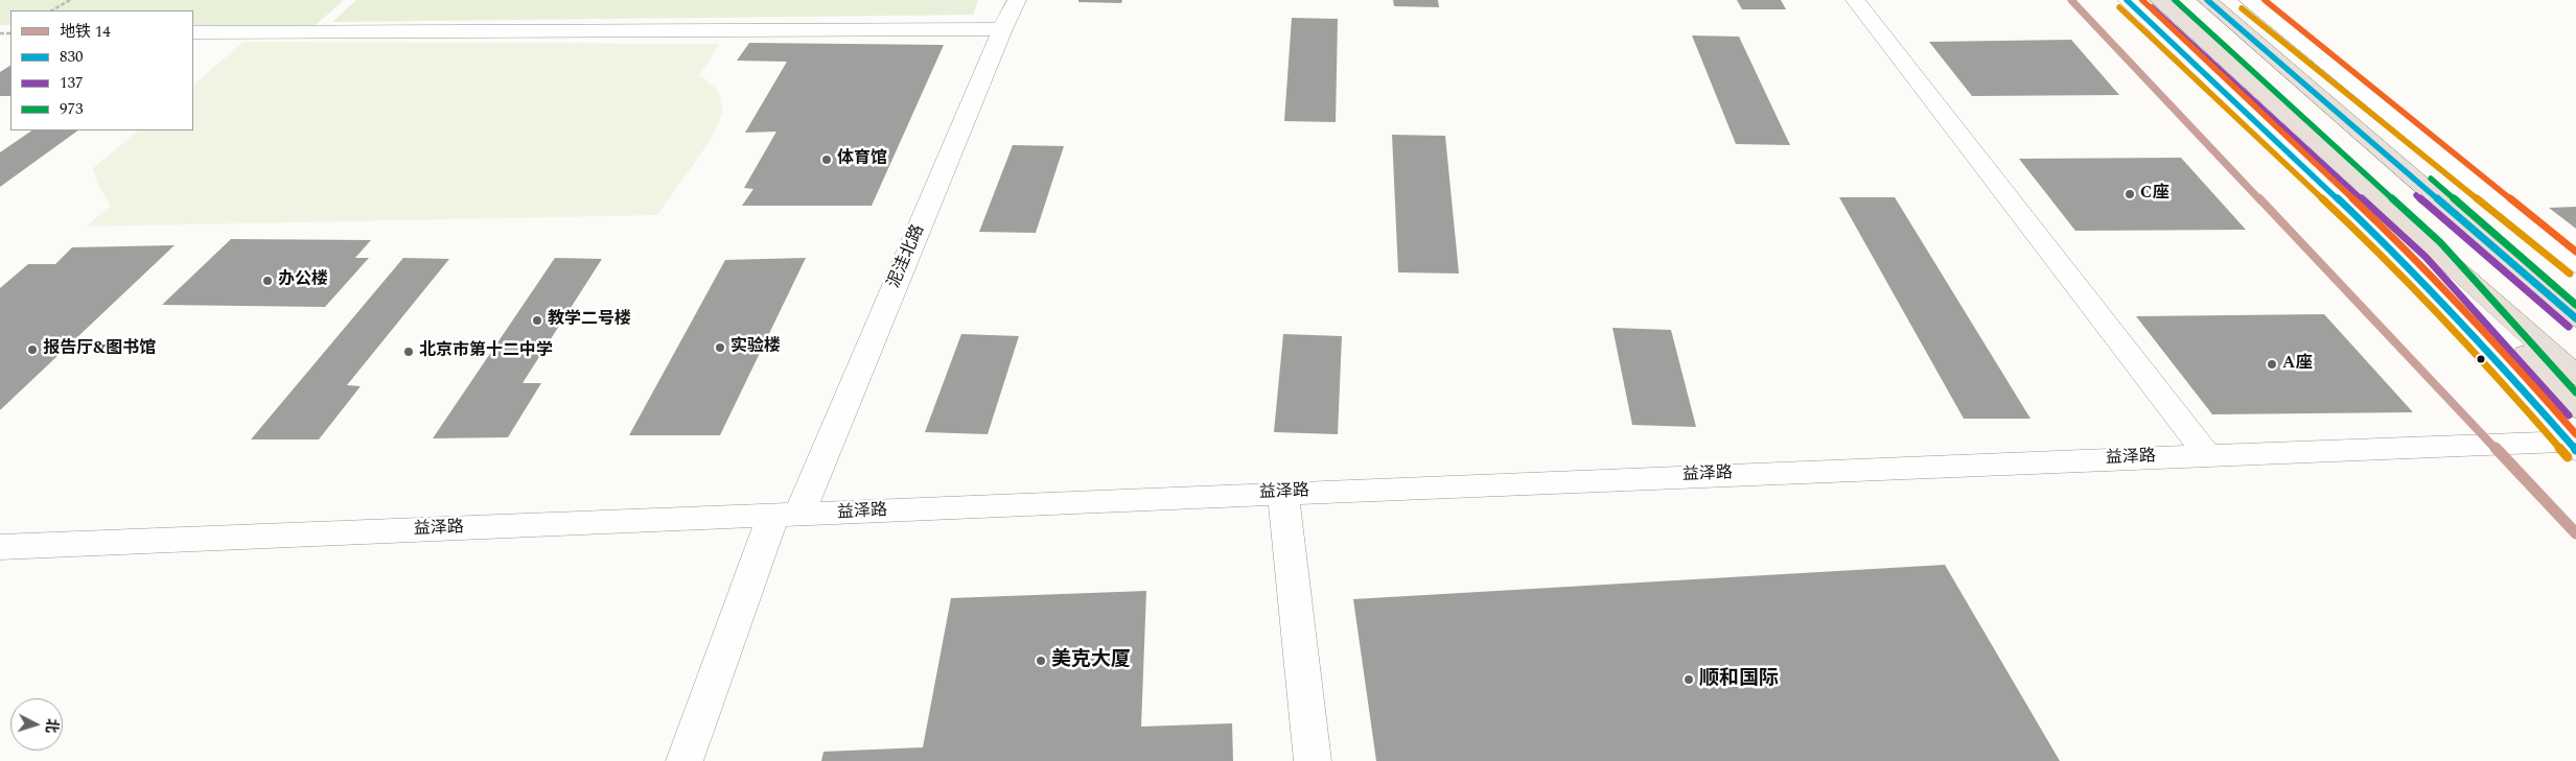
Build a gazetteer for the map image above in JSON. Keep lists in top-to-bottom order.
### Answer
{
  "streets": {
    "street": ["泥洼北路", "益泽路"]
  },
  "crossings": [
    ["泥洼北路", "益泽路"]
  ],
  "places": [
    "体育馆",
    "C座",
    "办公楼",
    "教学二号楼",
    "实验楼",
    "报告厅&图书馆",
    "北京市第十二中学",
    "A座",
    "美克大厦",
    "顺和国际"
  ],
  "lines": [
    "metro line 14",
    "transit line 830",
    "transit line 973",
    "transit line 137"
  ],
  "legend": [
    "地铁 14",
    "830",
    "137",
    "973"
  ],
  "north": "right"
}
